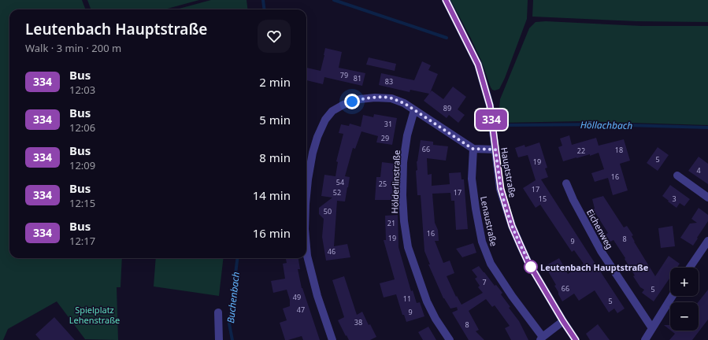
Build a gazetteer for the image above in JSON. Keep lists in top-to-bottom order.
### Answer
{
  "streets": {
    "street": [
      "Hauptstraße",
      "Hölderlinstraße",
      "Lenaustraße",
      "Eichenweg"
    ]
  },
  "water": ["Höllachbach", "Buchenbach"],
  "parks": ["Spielplatz Lehenstraße"],
  "places": ["Leutenbach Hauptstraße"],
  "lines": ["bus line 334"],
  "house_numbers": [
    "79",
    "81",
    "83",
    "89",
    "31",
    "29",
    "66",
    "18",
    "22",
    "5",
    "19",
    "4",
    "16",
    "54",
    "25",
    "17",
    "52",
    "17",
    "15",
    "3",
    "50",
    "21",
    "16",
    "19",
    "8",
    "9",
    "46",
    "7",
    "66",
    "5",
    "49",
    "11",
    "5",
    "47",
    "9",
    "38",
    "8"
  ],
  "page": {
    "on_map": "334",
    "heading": ["Leutenbach Hauptstraße", "Walk · 3 min · 200 m"],
    "list": [
      {
        "mark": "334",
        "name": "Bus",
        "note": "12:03",
        "value": "2 min"
      },
      {
        "mark": "334",
        "name": "Bus",
        "note": "12:06",
        "value": "5 min"
      },
      {
        "mark": "334",
        "name": "Bus",
        "note": "12:09",
        "value": "8 min"
      },
      {
        "mark": "334",
        "name": "Bus",
        "note": "12:15",
        "value": "14 min"
      },
      {
        "mark": "334",
        "name": "Bus",
        "note": "12:17",
        "value": "16 min"
      }
    ],
    "map_buttons": ["+", "−"]
  }
}
